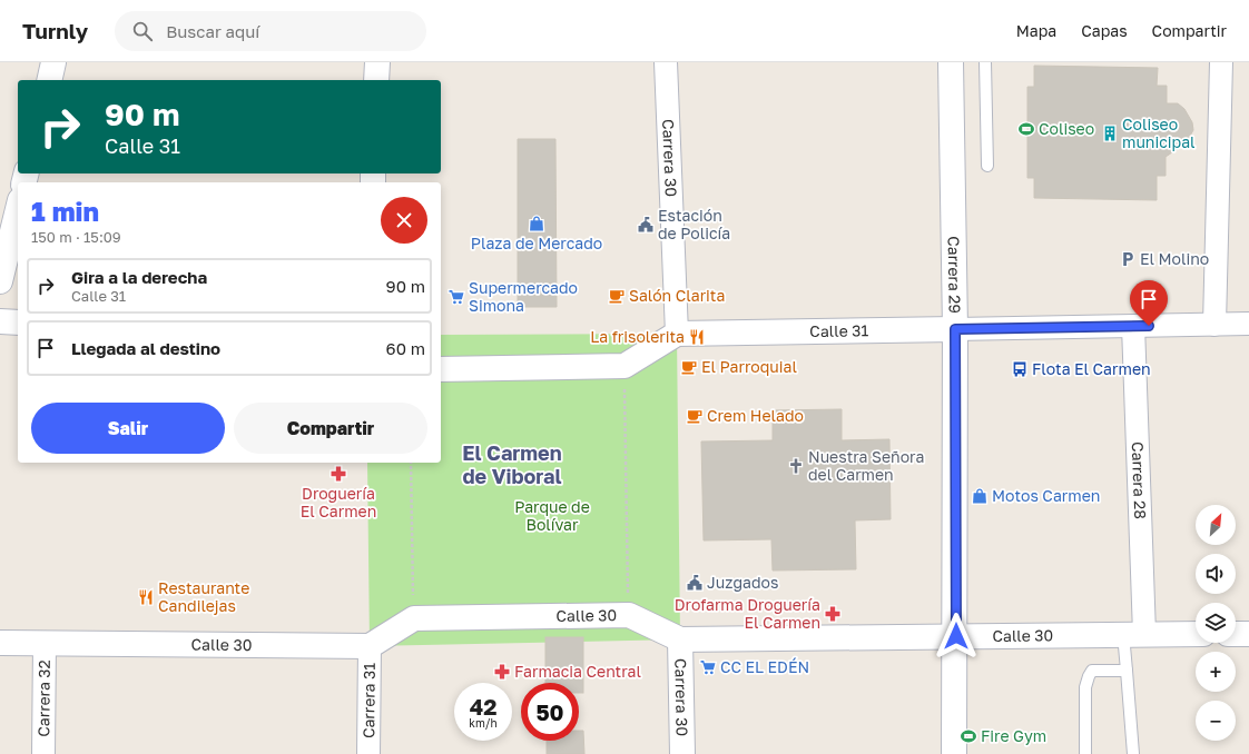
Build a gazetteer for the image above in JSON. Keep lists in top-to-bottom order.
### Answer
{
  "streets": {
    "main road": [
      "Carrera 30",
      "Carrera 29",
      "Calle 31",
      "Calle 30"
    ],
    "street": ["Carrera 28", "Carrera 32", "Carrera 31"]
  },
  "crossings": [
    ["Carrera 30", "Calle 31"],
    ["Carrera 30", "Calle 30"],
    ["Carrera 29", "Calle 31"],
    ["Carrera 29", "Calle 30"],
    ["Calle 31", "Carrera 28"],
    ["Carrera 28", "Calle 30"],
    ["Calle 30", "Carrera 32"],
    ["Calle 30", "Carrera 31"]
  ],
  "districts": ["El Carmen de Viboral"],
  "parks": ["Parque de Bolívar"],
  "places": {
    "sports": ["Coliseo", "Fire Gym"],
    "building": ["Coliseo municipal"],
    "shop": ["Plaza de Mercado", "Motos Carmen"],
    "public building": ["Estación de Policía", "Juzgados"],
    "parking": ["El Molino"],
    "cafe": ["Salón Clarita", "El Parroquial", "Crem Helado"],
    "supermarket": ["Supermercado Simona", "CC EL EDÉN"],
    "restaurant": ["La frisolerita", "Restaurante Candilejas"],
    "bus stop": ["Flota El Carmen"],
    "church": ["Nuestra Señora del Carmen"],
    "pharmacy": ["Droguería El Carmen", "Drofarma Droguería El Carmen", "Farmacia Central"]
  },
  "north": "top right",
  "page": {
    "header": "Turnly",
    "search": "Buscar aquí",
    "nav": ["Mapa", "Capas", "Compartir"],
    "turn": ["90 m", "Calle 31"],
    "heading": ["1 min", "150 m · 15:09"],
    "list": [
      {
        "name": "Gira a la derecha",
        "note": "Calle 31",
        "value": "90 m"
      },
      {
        "name": "Llegada al destino",
        "value": "60 m"
      }
    ],
    "buttons": ["Salir", "Compartir"],
    "map_buttons": ["+", "−"],
    "speed": "42 km/h",
    "limit": "50"
  }
}
